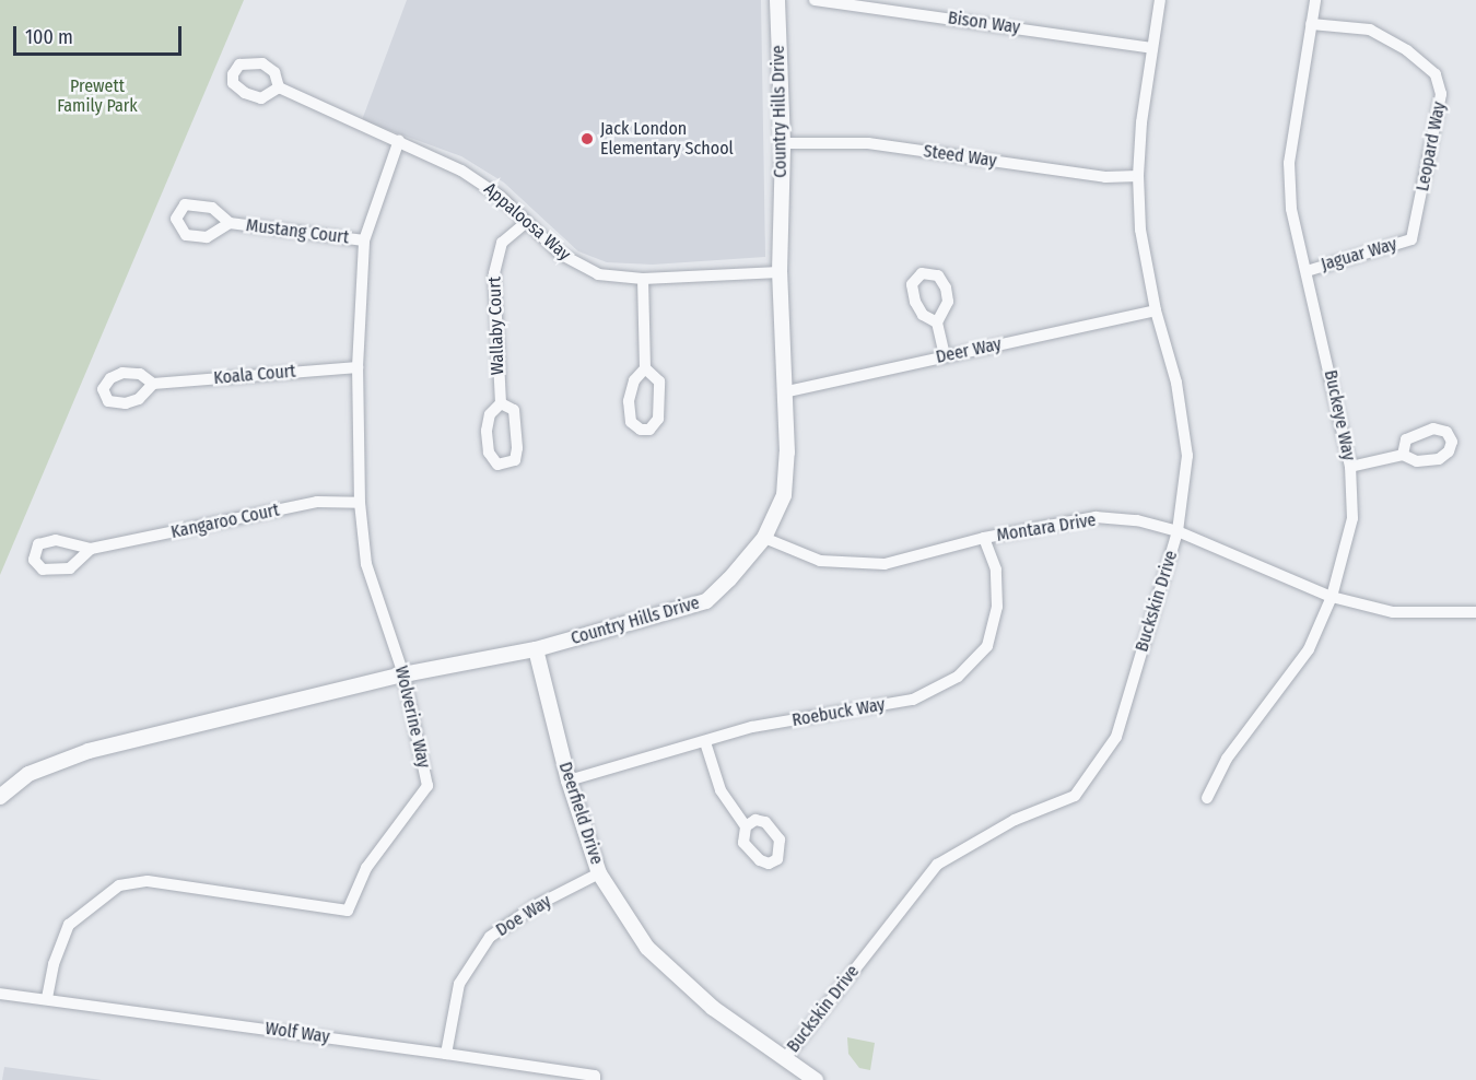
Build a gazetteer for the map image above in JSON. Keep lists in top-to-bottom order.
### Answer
{
  "streets": {
    "street": [
      "Bison Way",
      "Country Hills Drive",
      "Leopard Way",
      "Steed Way",
      "Appaloosa Way",
      "Mustang Court",
      "Jaguar Way",
      "Wallaby Court",
      "Deer Way",
      "Koala Court",
      "Buckeye Way",
      "Kangaroo Court",
      "Montara Drive",
      "Buckskin Drive",
      "Roebuck Way",
      "Wolverine Way",
      "Deerfield Drive",
      "Doe Way",
      "Wolf Way"
    ]
  },
  "crossings": [
    ["Bison Way", "Buckskin Drive"],
    ["Country Hills Drive", "Steed Way"],
    ["Country Hills Drive", "Appaloosa Way"],
    ["Country Hills Drive", "Deer Way"],
    ["Country Hills Drive", "Montara Drive"],
    ["Country Hills Drive", "Wolverine Way"],
    ["Country Hills Drive", "Deerfield Drive"],
    ["Leopard Way", "Jaguar Way"],
    ["Leopard Way", "Buckeye Way"],
    ["Steed Way", "Buckskin Drive"],
    ["Appaloosa Way", "Wallaby Court"],
    ["Appaloosa Way", "Wolverine Way"],
    ["Mustang Court", "Wolverine Way"],
    ["Jaguar Way", "Buckeye Way"],
    ["Deer Way", "Buckskin Drive"],
    ["Koala Court", "Wolverine Way"],
    ["Buckeye Way", "Montara Drive"],
    ["Kangaroo Court", "Wolverine Way"],
    ["Montara Drive", "Buckskin Drive"],
    ["Montara Drive", "Roebuck Way"],
    ["Buckskin Drive", "Deerfield Drive"],
    ["Roebuck Way", "Deerfield Drive"],
    ["Wolverine Way", "Wolf Way"],
    ["Deerfield Drive", "Doe Way"],
    ["Doe Way", "Wolf Way"]
  ],
  "parks": ["Prewett Family Park"],
  "places": ["Jack London Elementary School"],
  "scale_bar": "100 m"
}
